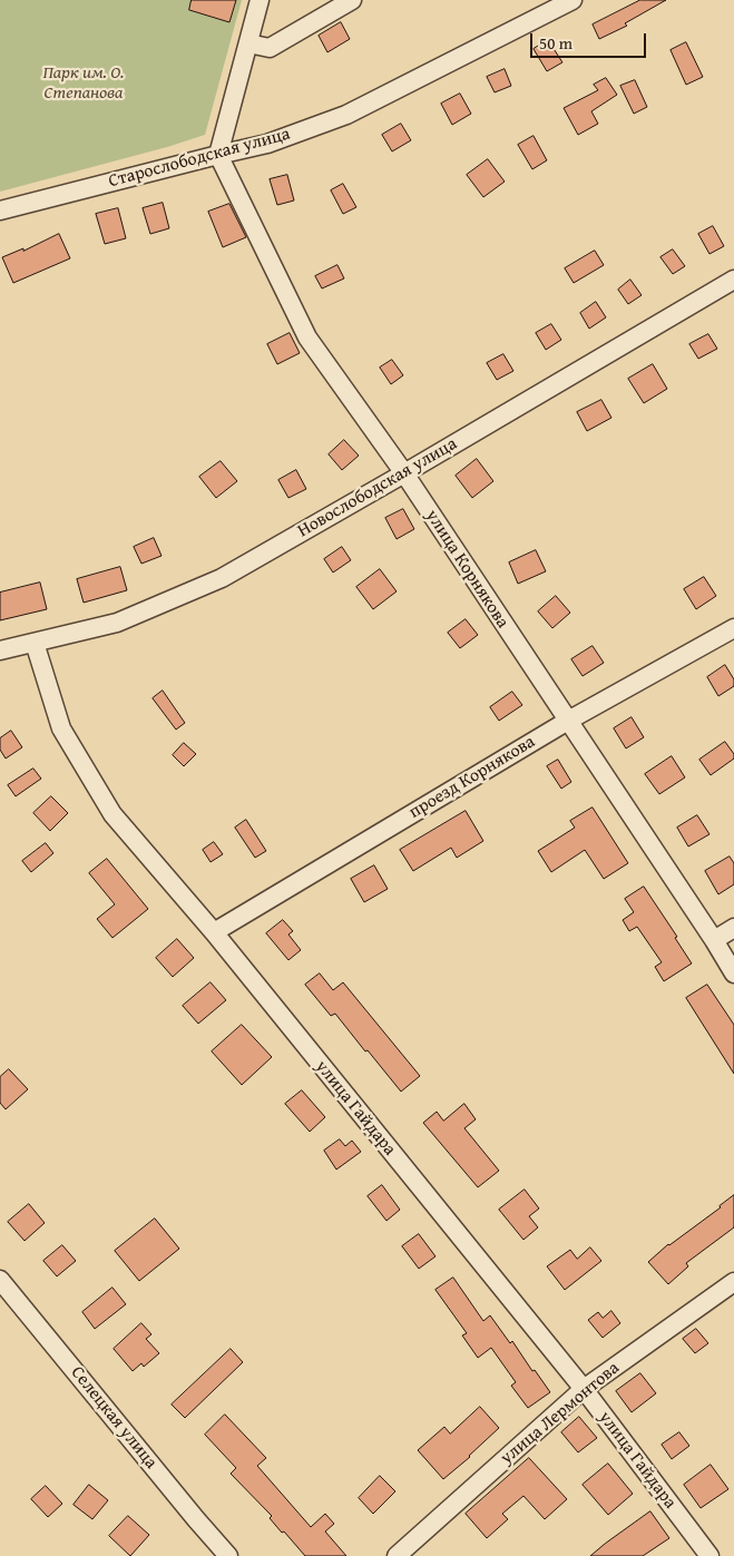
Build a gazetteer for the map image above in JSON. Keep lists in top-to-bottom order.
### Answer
{
  "streets": {
    "street": [
      "Старослободская улица",
      "Новослободская улица",
      "улица Корнякова",
      "проезд Корнякова",
      "улица Гайдара",
      "улица Лермонтова",
      "Селецкая улица"
    ]
  },
  "crossings": [
    ["Старослободская улица", "улица Корнякова"],
    ["Новослободская улица", "улица Корнякова"],
    ["Новослободская улица", "улица Гайдара"],
    ["улица Корнякова", "проезд Корнякова"],
    ["проезд Корнякова", "улица Гайдара"],
    ["улица Гайдара", "улица Лермонтова"]
  ],
  "parks": ["Парк им. О. Степанова"],
  "scale_bar": "50 m"
}
